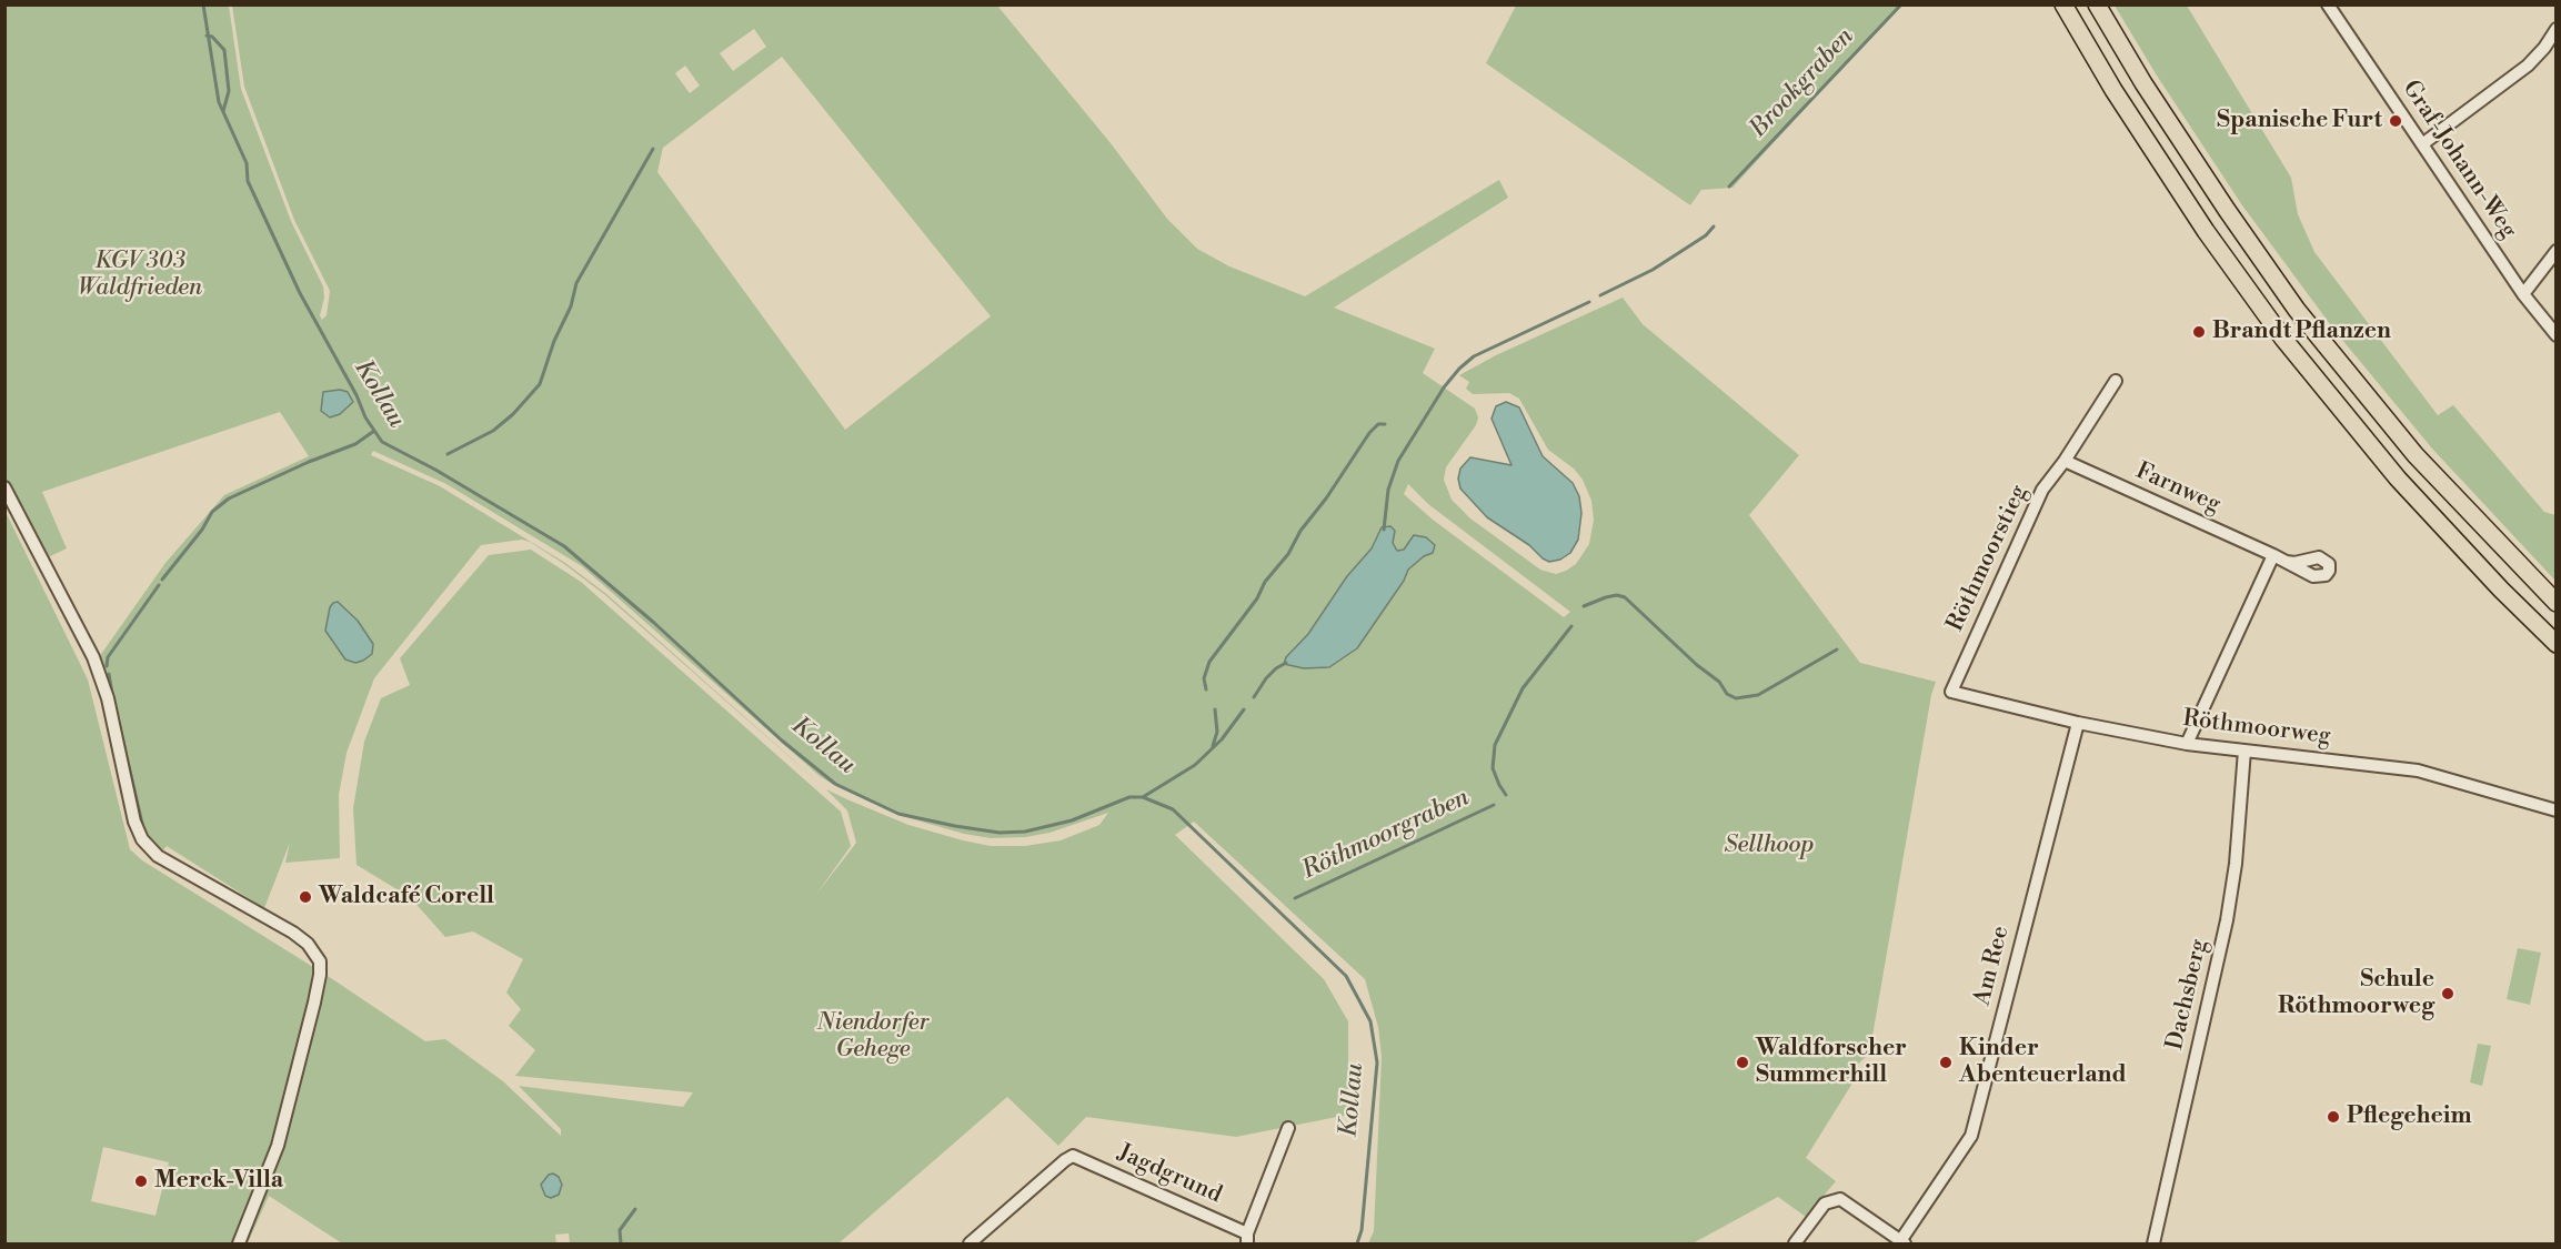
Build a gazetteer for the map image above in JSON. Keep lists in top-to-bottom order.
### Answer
{
  "streets": {
    "street": [
      "Graf-Johann-Weg",
      "Farnweg",
      "Röthmoorstieg",
      "Röthmoorweg",
      "Am Ree",
      "Dachsberg",
      "Jagdgrund"
    ]
  },
  "crossings": [
    ["Farnweg", "Röthmoorstieg"],
    ["Röthmoorstieg", "Röthmoorweg"],
    ["Röthmoorweg", "Am Ree"],
    ["Röthmoorweg", "Dachsberg"]
  ],
  "water": ["Brookgraben", "Kollau", "Röthmoorgraben"],
  "parks": ["KGV 303 Waldfrieden", "Sellhoop", "Niendorfer Gehege"],
  "places": [
    "Spanische Furt",
    "Brandt Pflanzen",
    "Waldcafé Corell",
    "Schule Röthmoorweg",
    "Waldforscher Summerhill",
    "Kinder Abenteuerland",
    "Pflegeheim",
    "Merck-Villa"
  ]
}
